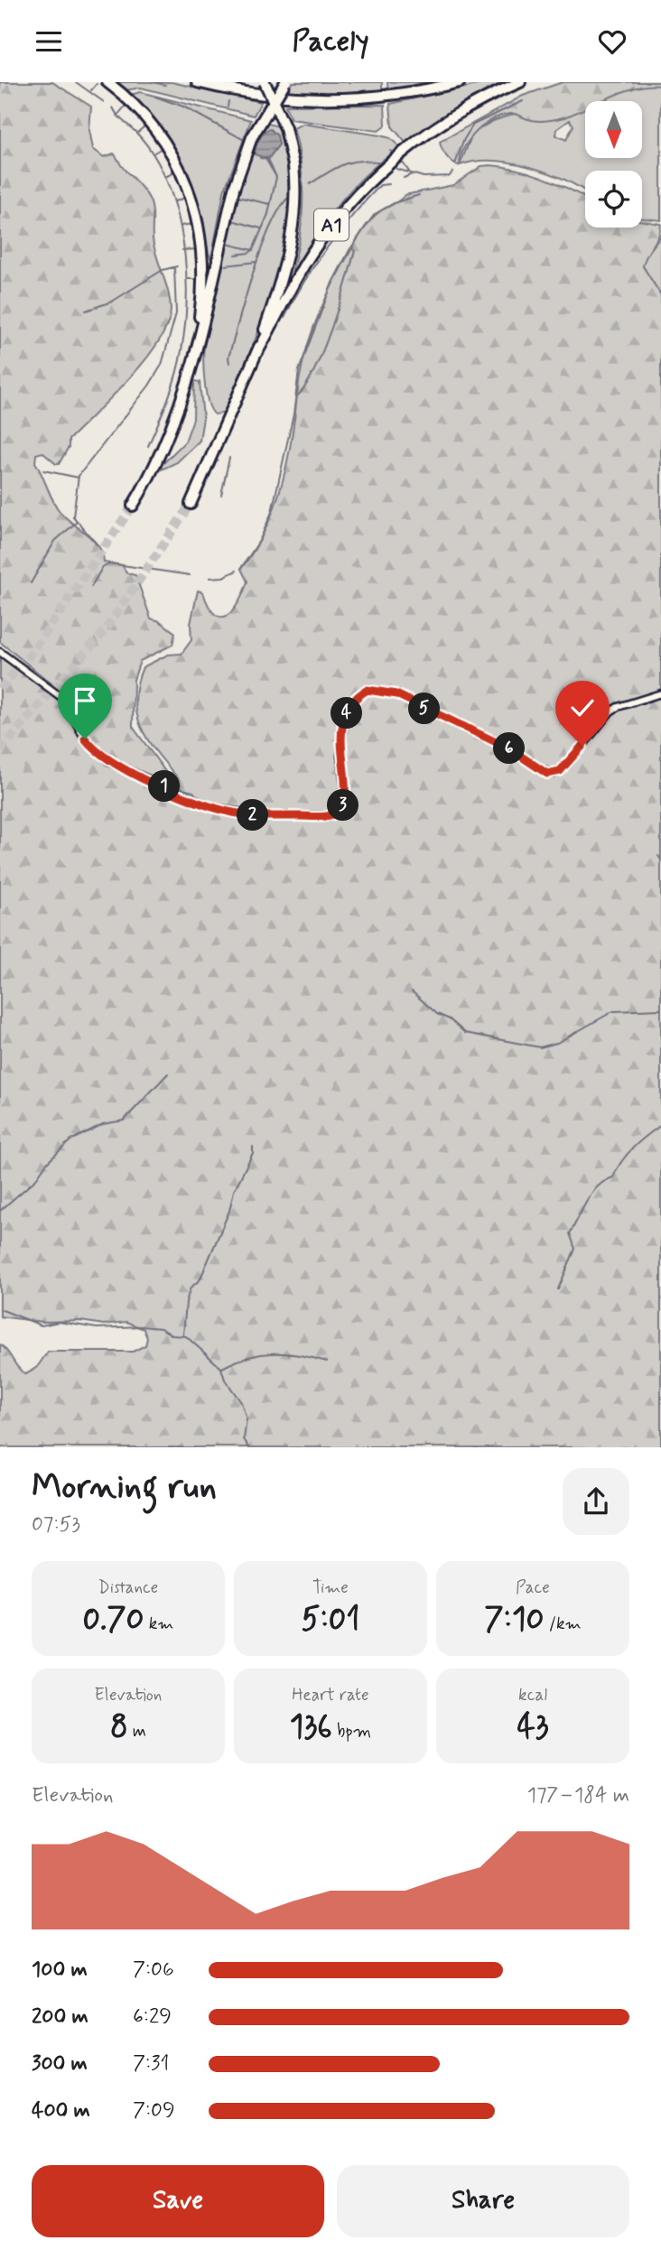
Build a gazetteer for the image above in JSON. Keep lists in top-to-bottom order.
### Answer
{
  "streets": {
    "highway": ["A1"]
  },
  "north": "bottom",
  "page": {
    "header": "Pacely",
    "pins": [
      "5",
      "4",
      "6",
      "1",
      "3",
      "2"
    ],
    "heading": ["Morning run", "07:53"],
    "stats": [
      ["Distance", "0.70 km"],
      ["Time", "5:01"],
      ["Pace", "7:10 /km"],
      ["Elevation", "8 m"],
      ["Heart rate", "136 bpm"],
      ["kcal", "43"]
    ],
    "chart": ["Elevation", "177–184 m"],
    "list": [
      {
        "name": "100 m",
        "note": "7:06"
      },
      {
        "name": "200 m",
        "note": "6:29"
      },
      {
        "name": "300 m",
        "note": "7:31"
      },
      {
        "name": "400 m",
        "note": "7:09"
      }
    ],
    "buttons": ["Save", "Share"]
  }
}
